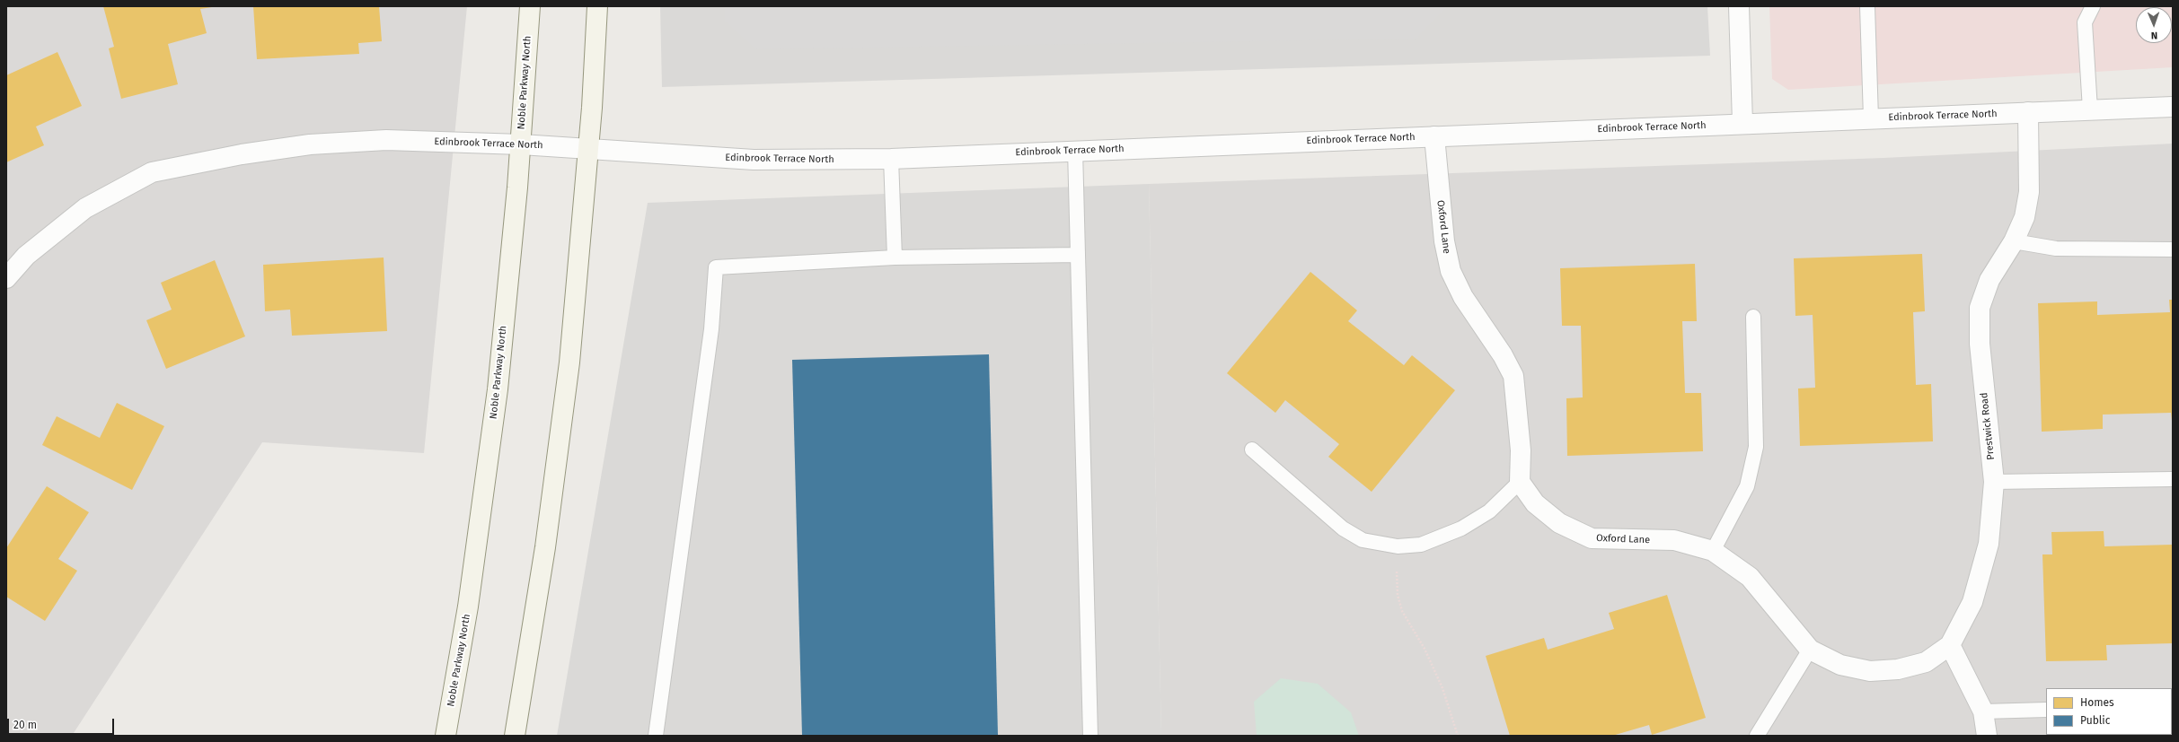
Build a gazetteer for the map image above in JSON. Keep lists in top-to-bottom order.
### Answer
{
  "streets": {
    "main road": ["Noble Parkway North"],
    "street": ["Edinbrook Terrace North", "Oxford Lane", "Prestwick Road"]
  },
  "crossings": [
    ["Noble Parkway North", "Edinbrook Terrace North"],
    ["Edinbrook Terrace North", "Oxford Lane"],
    ["Edinbrook Terrace North", "Prestwick Road"],
    ["Oxford Lane", "Prestwick Road"]
  ],
  "legend": ["Homes", "Public"],
  "scale_bar": "20 m",
  "north": "bottom"
}
